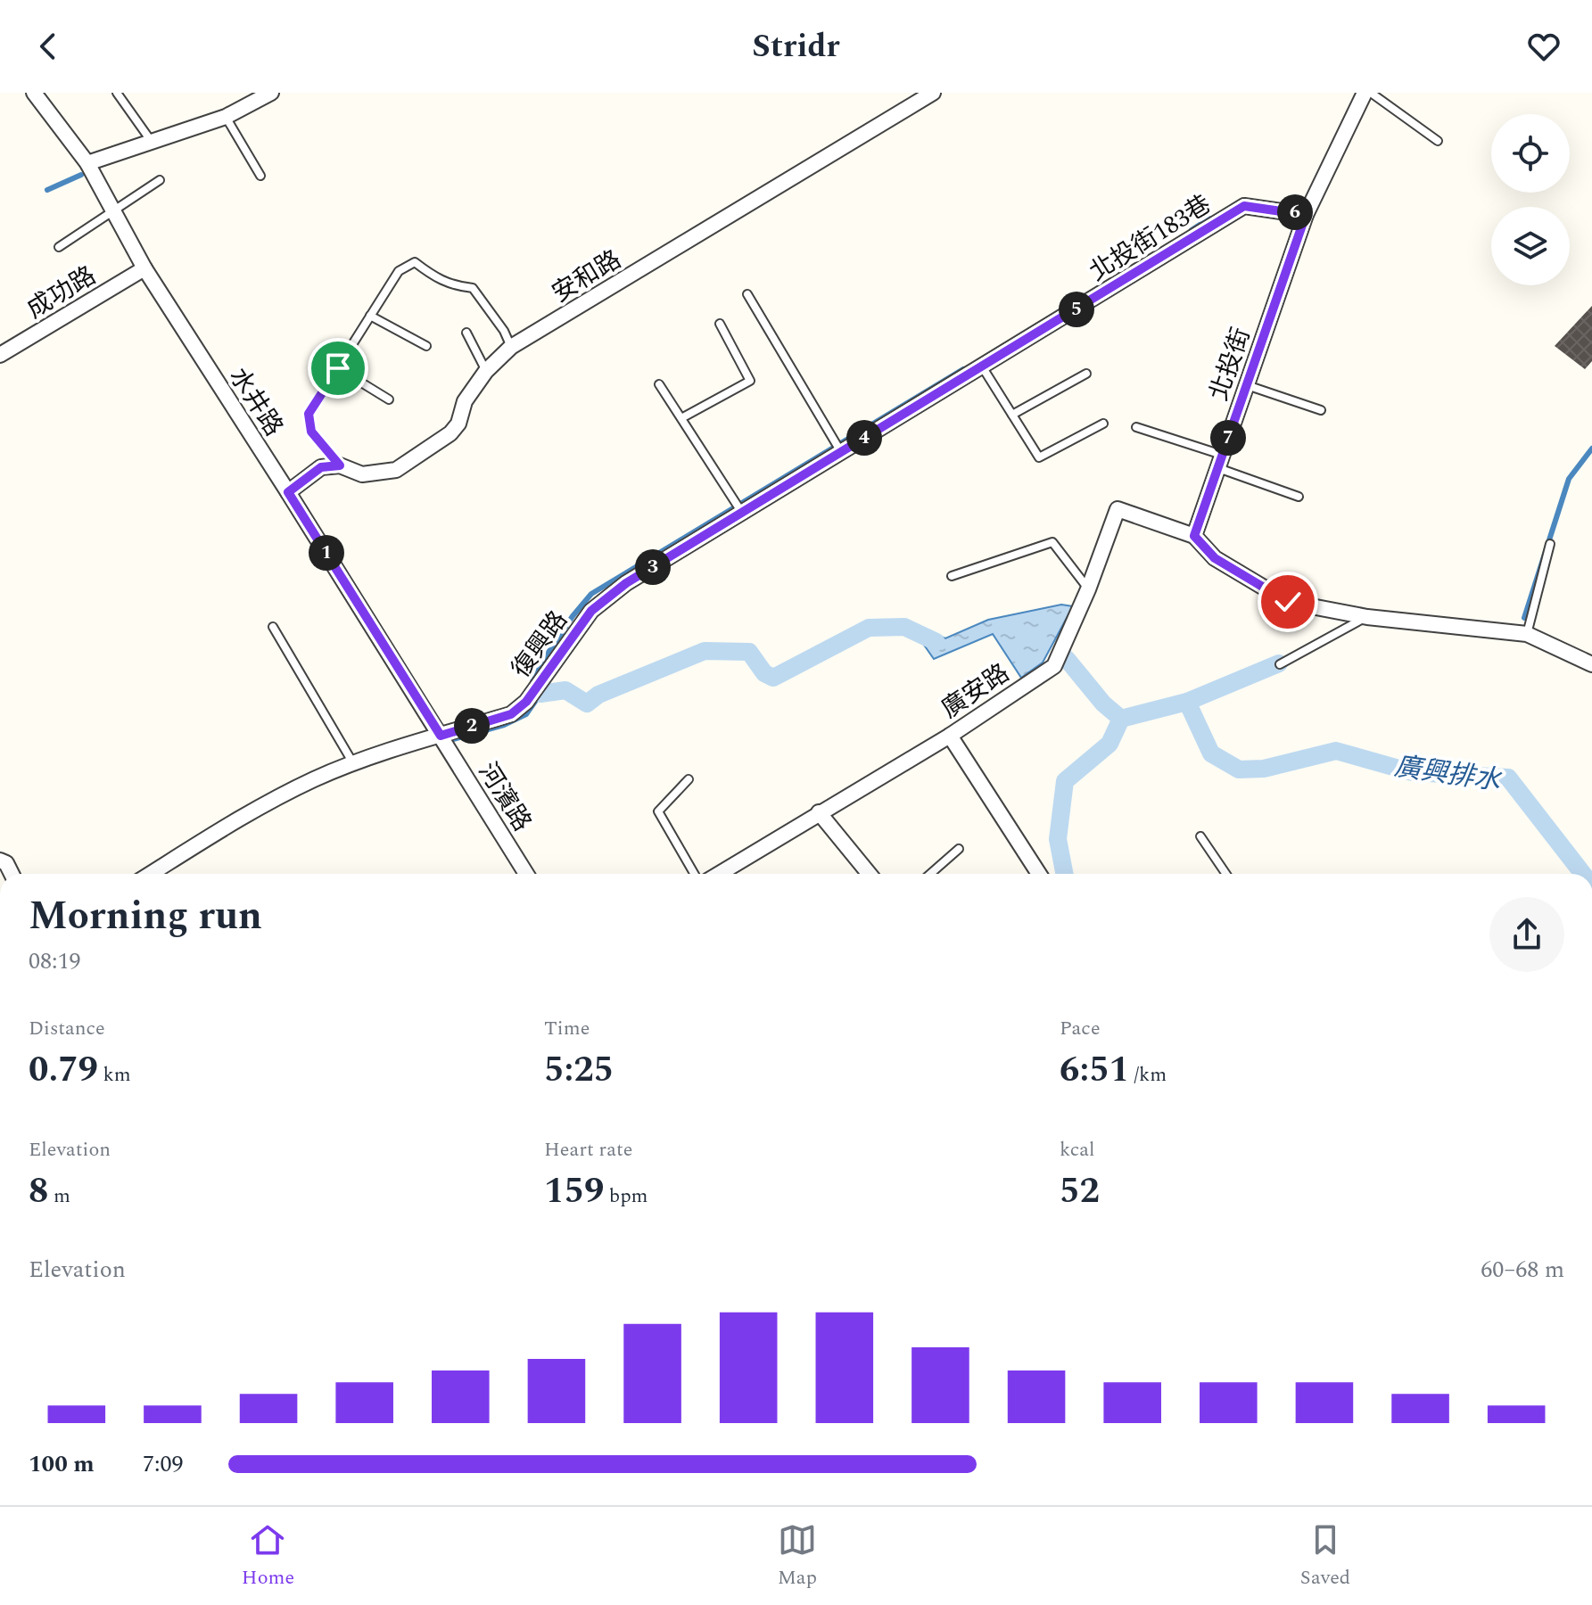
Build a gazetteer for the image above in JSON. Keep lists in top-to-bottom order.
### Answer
{
  "streets": {
    "street": [
      "北投街183巷",
      "安和路",
      "成功路",
      "北投街",
      "水井路",
      "復興路",
      "廣安路",
      "河濱路"
    ]
  },
  "crossings": [
    ["北投街183巷", "北投街"],
    ["北投街183巷", "復興路"],
    ["成功路", "水井路"],
    ["北投街", "廣安路"],
    ["水井路", "復興路"],
    ["水井路", "河濱路"],
    ["復興路", "河濱路"]
  ],
  "water": ["廣興排水"],
  "page": {
    "header": "Stridr",
    "pins": [
      "6",
      "5",
      "4",
      "7",
      "1",
      "3",
      "2"
    ],
    "heading": ["Morning run", "08:19"],
    "stats": [
      ["Distance", "0.79 km"],
      ["Time", "5:25"],
      ["Pace", "6:51 /km"],
      ["Elevation", "8 m"],
      ["Heart rate", "159 bpm"],
      ["kcal", "52"]
    ],
    "chart": ["Elevation", "60–68 m"],
    "list": [
      {
        "name": "100 m",
        "note": "7:09"
      }
    ],
    "tabs": ["Home", "Map", "Saved"]
  }
}
